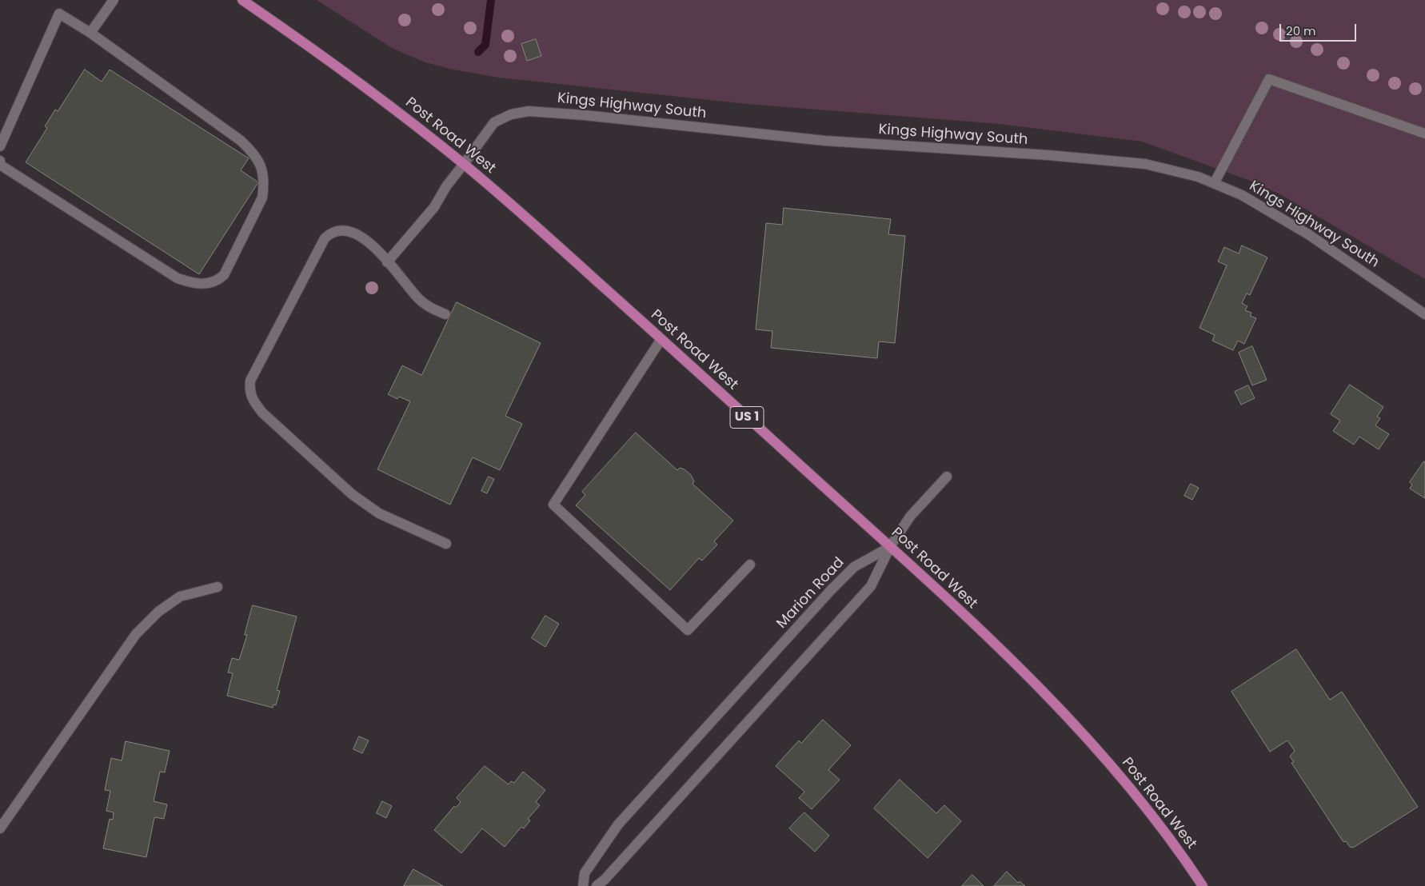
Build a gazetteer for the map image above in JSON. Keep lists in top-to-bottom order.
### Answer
{
  "streets": {
    "main road": ["Post Road West", "US 1"],
    "street": ["Kings Highway South", "Marion Road"]
  },
  "crossings": [
    ["Kings Highway South", "Post Road West"],
    ["Post Road West", "Marion Road"]
  ],
  "scale_bar": "20 m"
}
